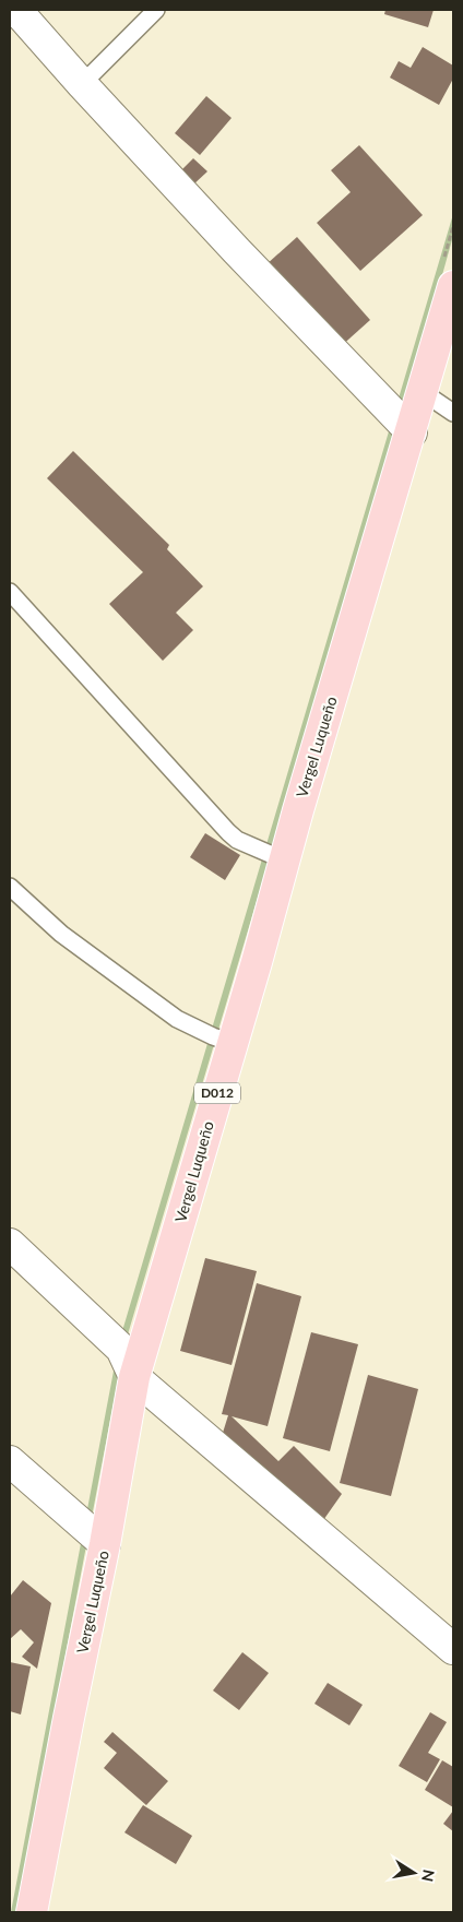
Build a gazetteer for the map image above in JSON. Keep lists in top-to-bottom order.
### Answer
{
  "streets": {
    "main road": ["Vergel Luqueño", "D012"]
  },
  "north": "right"
}
